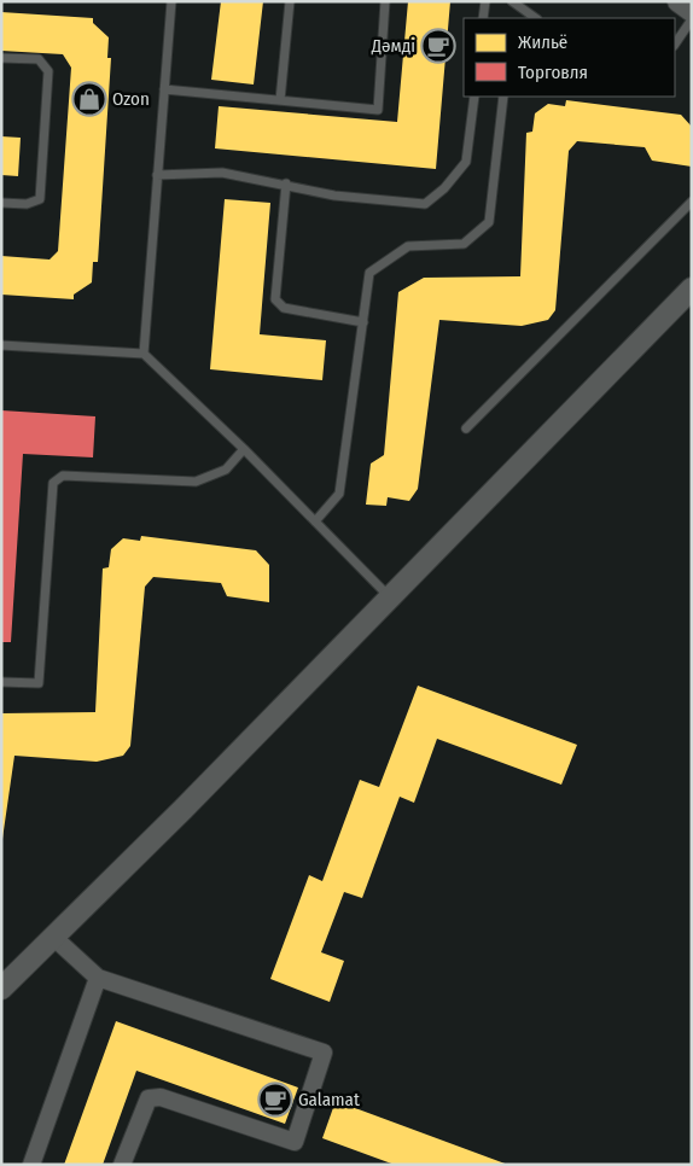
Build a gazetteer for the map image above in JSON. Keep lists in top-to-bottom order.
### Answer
{
  "places": {
    "cafe": ["Дәмді", "Galamat"],
    "shop": ["Ozon"]
  },
  "legend": ["Жильё", "Торговля"]
}
